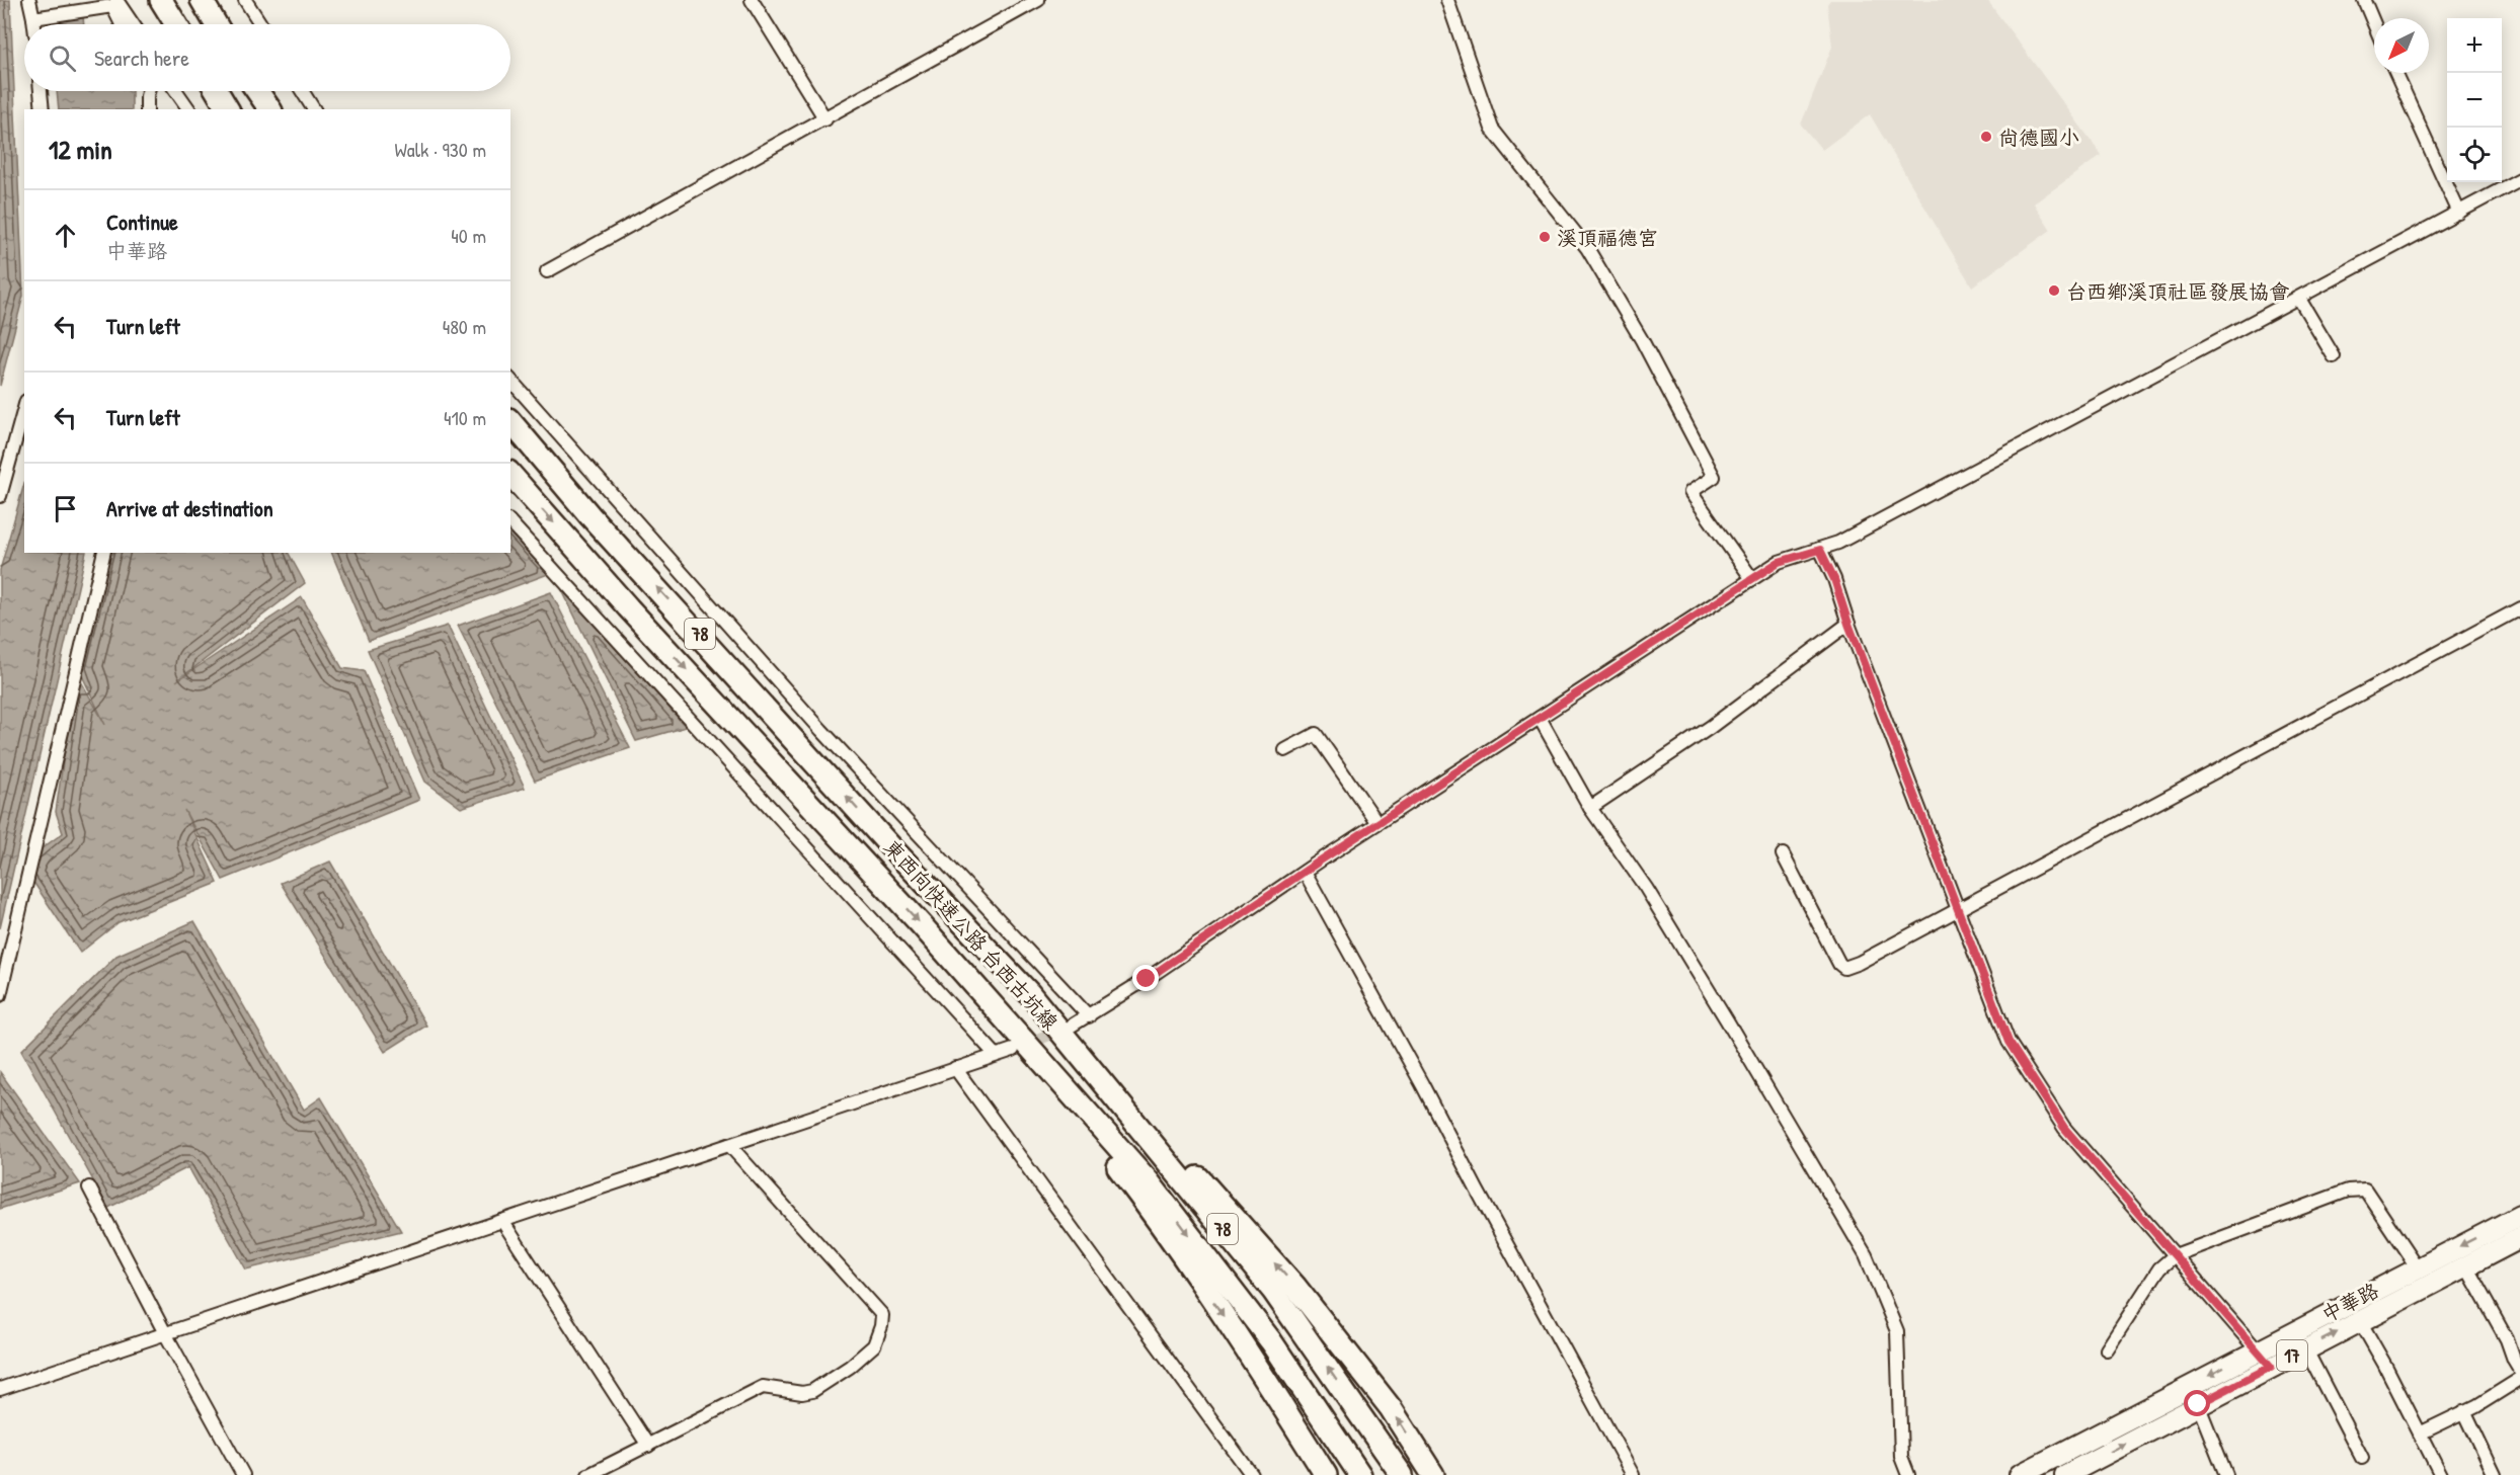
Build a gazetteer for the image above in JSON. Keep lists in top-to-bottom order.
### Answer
{
  "streets": {
    "highway": ["78", "東西向快速公路 台西古坑線"],
    "main road": ["中華路", "17"]
  },
  "places": ["尚德國小", "溪頂福德宮", "台西鄉溪頂社區發展協會"],
  "north": "bottom left",
  "page": {
    "map_buttons": ["+", "−"],
    "search": "Search here",
    "heading": ["12 min", "Walk · 930 m"],
    "list": [
      ["Continue", "中華路", "40 m"],
      ["Turn left", "480 m"],
      ["Turn left", "410 m"],
      "Arrive at destination"
    ]
  }
}
